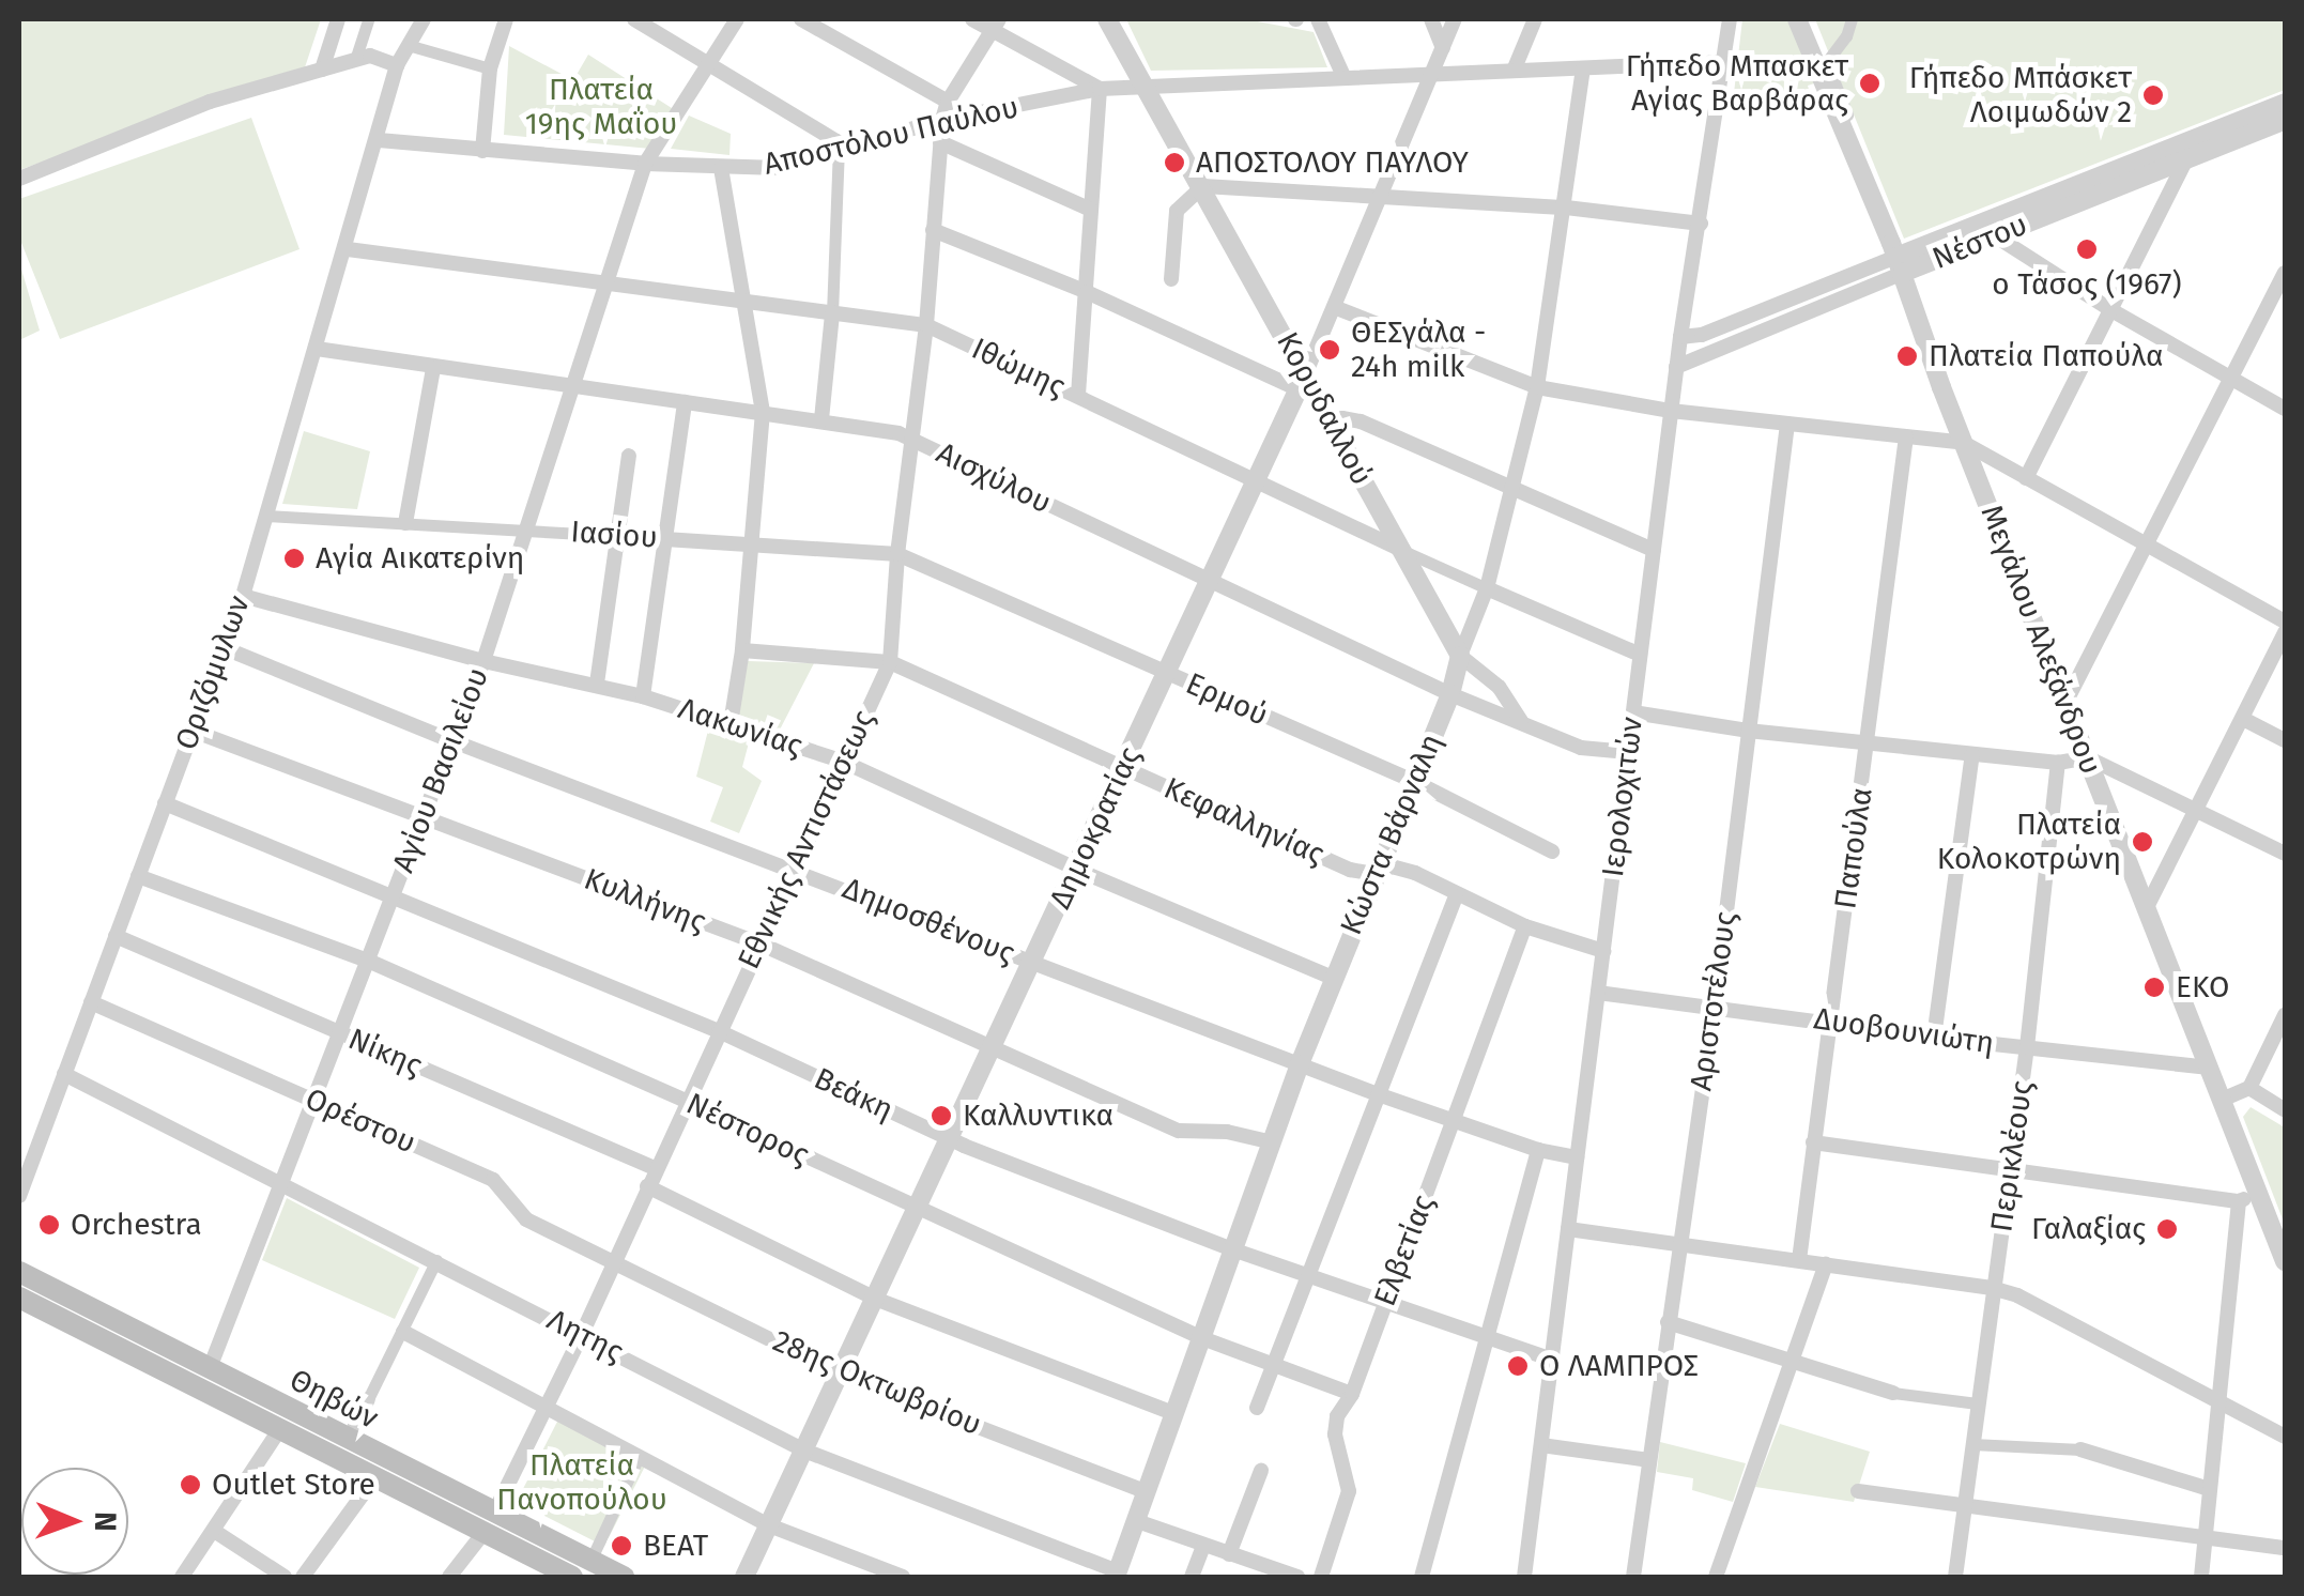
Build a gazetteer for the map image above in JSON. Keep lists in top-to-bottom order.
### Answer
{
  "streets": {
    "main road": ["Θηβών"],
    "street": [
      "Αποστόλου Παύλου",
      "Νέστου",
      "Ιθώμης",
      "Κορυδαλλού",
      "Αισχύλου",
      "Ιασίου",
      "Μεγάλου Αλεξάνδρου",
      "Οριζόμυλων",
      "Ερμού",
      "Λακωνίας",
      "Αγίου Βασιλείου",
      "Ιερολοχιτών",
      "Κεφαλληνίας",
      "Δημοκρατίας",
      "Κώστα Βάρναλη",
      "Εθνικής Αντιστάσεως",
      "Παπούλα",
      "Κυλλήνης",
      "Δημοσθένους",
      "Αριστοτέλους",
      "Δυοβουνιώτη",
      "Νίκης",
      "Βεάκη",
      "Ορέστου",
      "Νέστορος",
      "Περικλέους",
      "Ελβετίας",
      "Λητης",
      "28ης Οκτωβρίου"
    ]
  },
  "crossings": [
    ["Αποστόλου Παύλου", "Κορυδαλλού"],
    ["Αποστόλου Παύλου", "Οριζόμυλων"],
    ["Αποστόλου Παύλου", "Αγίου Βασιλείου"],
    ["Αποστόλου Παύλου", "Ιερολοχιτών"],
    ["Αποστόλου Παύλου", "Δημοκρατίας"],
    ["Αποστόλου Παύλου", "Κώστα Βάρναλη"],
    ["Αποστόλου Παύλου", "Εθνικής Αντιστάσεως"],
    ["Νέστου", "Μεγάλου Αλεξάνδρου"],
    ["Νέστου", "Ιερολοχιτών"],
    ["Ιθώμης", "Κορυδαλλού"],
    ["Ιθώμης", "Οριζόμυλων"],
    ["Ιθώμης", "Αγίου Βασιλείου"],
    ["Ιθώμης", "Ιερολοχιτών"],
    ["Ιθώμης", "Δημοκρατίας"],
    ["Ιθώμης", "Κώστα Βάρναλη"],
    ["Ιθώμης", "Εθνικής Αντιστάσεως"],
    ["Κορυδαλλού", "Αισχύλου"],
    ["Κορυδαλλού", "Δημοκρατίας"],
    ["Κορυδαλλού", "Κώστα Βάρναλη"],
    ["Αισχύλου", "Οριζόμυλων"],
    ["Αισχύλου", "Αγίου Βασιλείου"],
    ["Αισχύλου", "Ιερολοχιτών"],
    ["Αισχύλου", "Δημοκρατίας"],
    ["Αισχύλου", "Κώστα Βάρναλη"],
    ["Αισχύλου", "Εθνικής Αντιστάσεως"],
    ["Ιασίου", "Οριζόμυλων"],
    ["Ιασίου", "Ερμού"],
    ["Ιασίου", "Αγίου Βασιλείου"],
    ["Ιασίου", "Εθνικής Αντιστάσεως"],
    ["Μεγάλου Αλεξάνδρου", "Δυοβουνιώτη"],
    ["Οριζόμυλων", "Λακωνίας"],
    ["Οριζόμυλων", "Κυλλήνης"],
    ["Οριζόμυλων", "Δημοσθένους"],
    ["Οριζόμυλων", "Νίκης"],
    ["Οριζόμυλων", "Βεάκη"],
    ["Οριζόμυλων", "Ορέστου"],
    ["Οριζόμυλων", "Νέστορος"],
    ["Οριζόμυλων", "Λητης"],
    ["Ερμού", "Δημοκρατίας"],
    ["Ερμού", "Κώστα Βάρναλη"],
    ["Ερμού", "Εθνικής Αντιστάσεως"],
    ["Λακωνίας", "Αγίου Βασιλείου"],
    ["Λακωνίας", "Δημοκρατίας"],
    ["Λακωνίας", "Κώστα Βάρναλη"],
    ["Λακωνίας", "Εθνικής Αντιστάσεως"],
    ["Αγίου Βασιλείου", "Κυλλήνης"],
    ["Αγίου Βασιλείου", "Δημοσθένους"],
    ["Αγίου Βασιλείου", "Νίκης"],
    ["Αγίου Βασιλείου", "Βεάκη"],
    ["Αγίου Βασιλείου", "Ορέστου"],
    ["Αγίου Βασιλείου", "Νέστορος"],
    ["Αγίου Βασιλείου", "Λητης"],
    ["Αγίου Βασιλείου", "Θηβών"],
    ["Ιερολοχιτών", "Κεφαλληνίας"],
    ["Ιερολοχιτών", "Δημοσθένους"],
    ["Ιερολοχιτών", "Δυοβουνιώτη"],
    ["Ιερολοχιτών", "Βεάκη"],
    ["Κεφαλληνίας", "Δημοκρατίας"],
    ["Κεφαλληνίας", "Κώστα Βάρναλη"],
    ["Κεφαλληνίας", "Εθνικής Αντιστάσεως"],
    ["Κεφαλληνίας", "Ελβετίας"],
    ["Δημοκρατίας", "Κυλλήνης"],
    ["Δημοκρατίας", "Δημοσθένους"],
    ["Δημοκρατίας", "Βεάκη"],
    ["Δημοκρατίας", "Νέστορος"],
    ["Δημοκρατίας", "Λητης"],
    ["Δημοκρατίας", "28ης Οκτωβρίου"],
    ["Κώστα Βάρναλη", "Κυλλήνης"],
    ["Κώστα Βάρναλη", "Δημοσθένους"],
    ["Κώστα Βάρναλη", "Βεάκη"],
    ["Κώστα Βάρναλη", "Νέστορος"],
    ["Κώστα Βάρναλη", "Λητης"],
    ["Κώστα Βάρναλη", "28ης Οκτωβρίου"],
    ["Εθνικής Αντιστάσεως", "Κυλλήνης"],
    ["Εθνικής Αντιστάσεως", "Δημοσθένους"],
    ["Εθνικής Αντιστάσεως", "Νίκης"],
    ["Εθνικής Αντιστάσεως", "Βεάκη"],
    ["Εθνικής Αντιστάσεως", "Ορέστου"],
    ["Εθνικής Αντιστάσεως", "Νέστορος"],
    ["Εθνικής Αντιστάσεως", "Λητης"],
    ["Εθνικής Αντιστάσεως", "28ης Οκτωβρίου"],
    ["Εθνικής Αντιστάσεως", "Θηβών"],
    ["Παπούλα", "Δυοβουνιώτη"],
    ["Δημοσθένους", "Ελβετίας"],
    ["Αριστοτέλους", "Δυοβουνιώτη"],
    ["Δυοβουνιώτη", "Περικλέους"],
    ["Βεάκη", "Ελβετίας"],
    ["Ορέστου", "28ης Οκτωβρίου"],
    ["Νέστορος", "Ελβετίας"]
  ],
  "parks": ["Πλατεία 19ης Μαΐου", "Πλατεία Πανοπούλου"],
  "places": [
    "Γήπεδο Μπασκετ Αγίας Βαρβάρας",
    "Γήπεδο Μπάσκετ Λοιμωδών 2",
    "ΑΠΟΣΤΟΛΟΥ ΠΑΥΛΟΥ",
    "ο Τάσος (1967)",
    "ΘΕΣγάλα - 24h milk",
    "Πλατεία Παπούλα",
    "Αγία Αικατερίνη",
    "Πλατεία Κολοκοτρώνη",
    "EKO",
    "Καλλυντικα",
    "Orchestra",
    "Γαλαξίας",
    "Ο ΛΑΜΠΡΟΣ",
    "Outlet Store",
    "ΒΕΑΤ"
  ],
  "north": "right"
}
